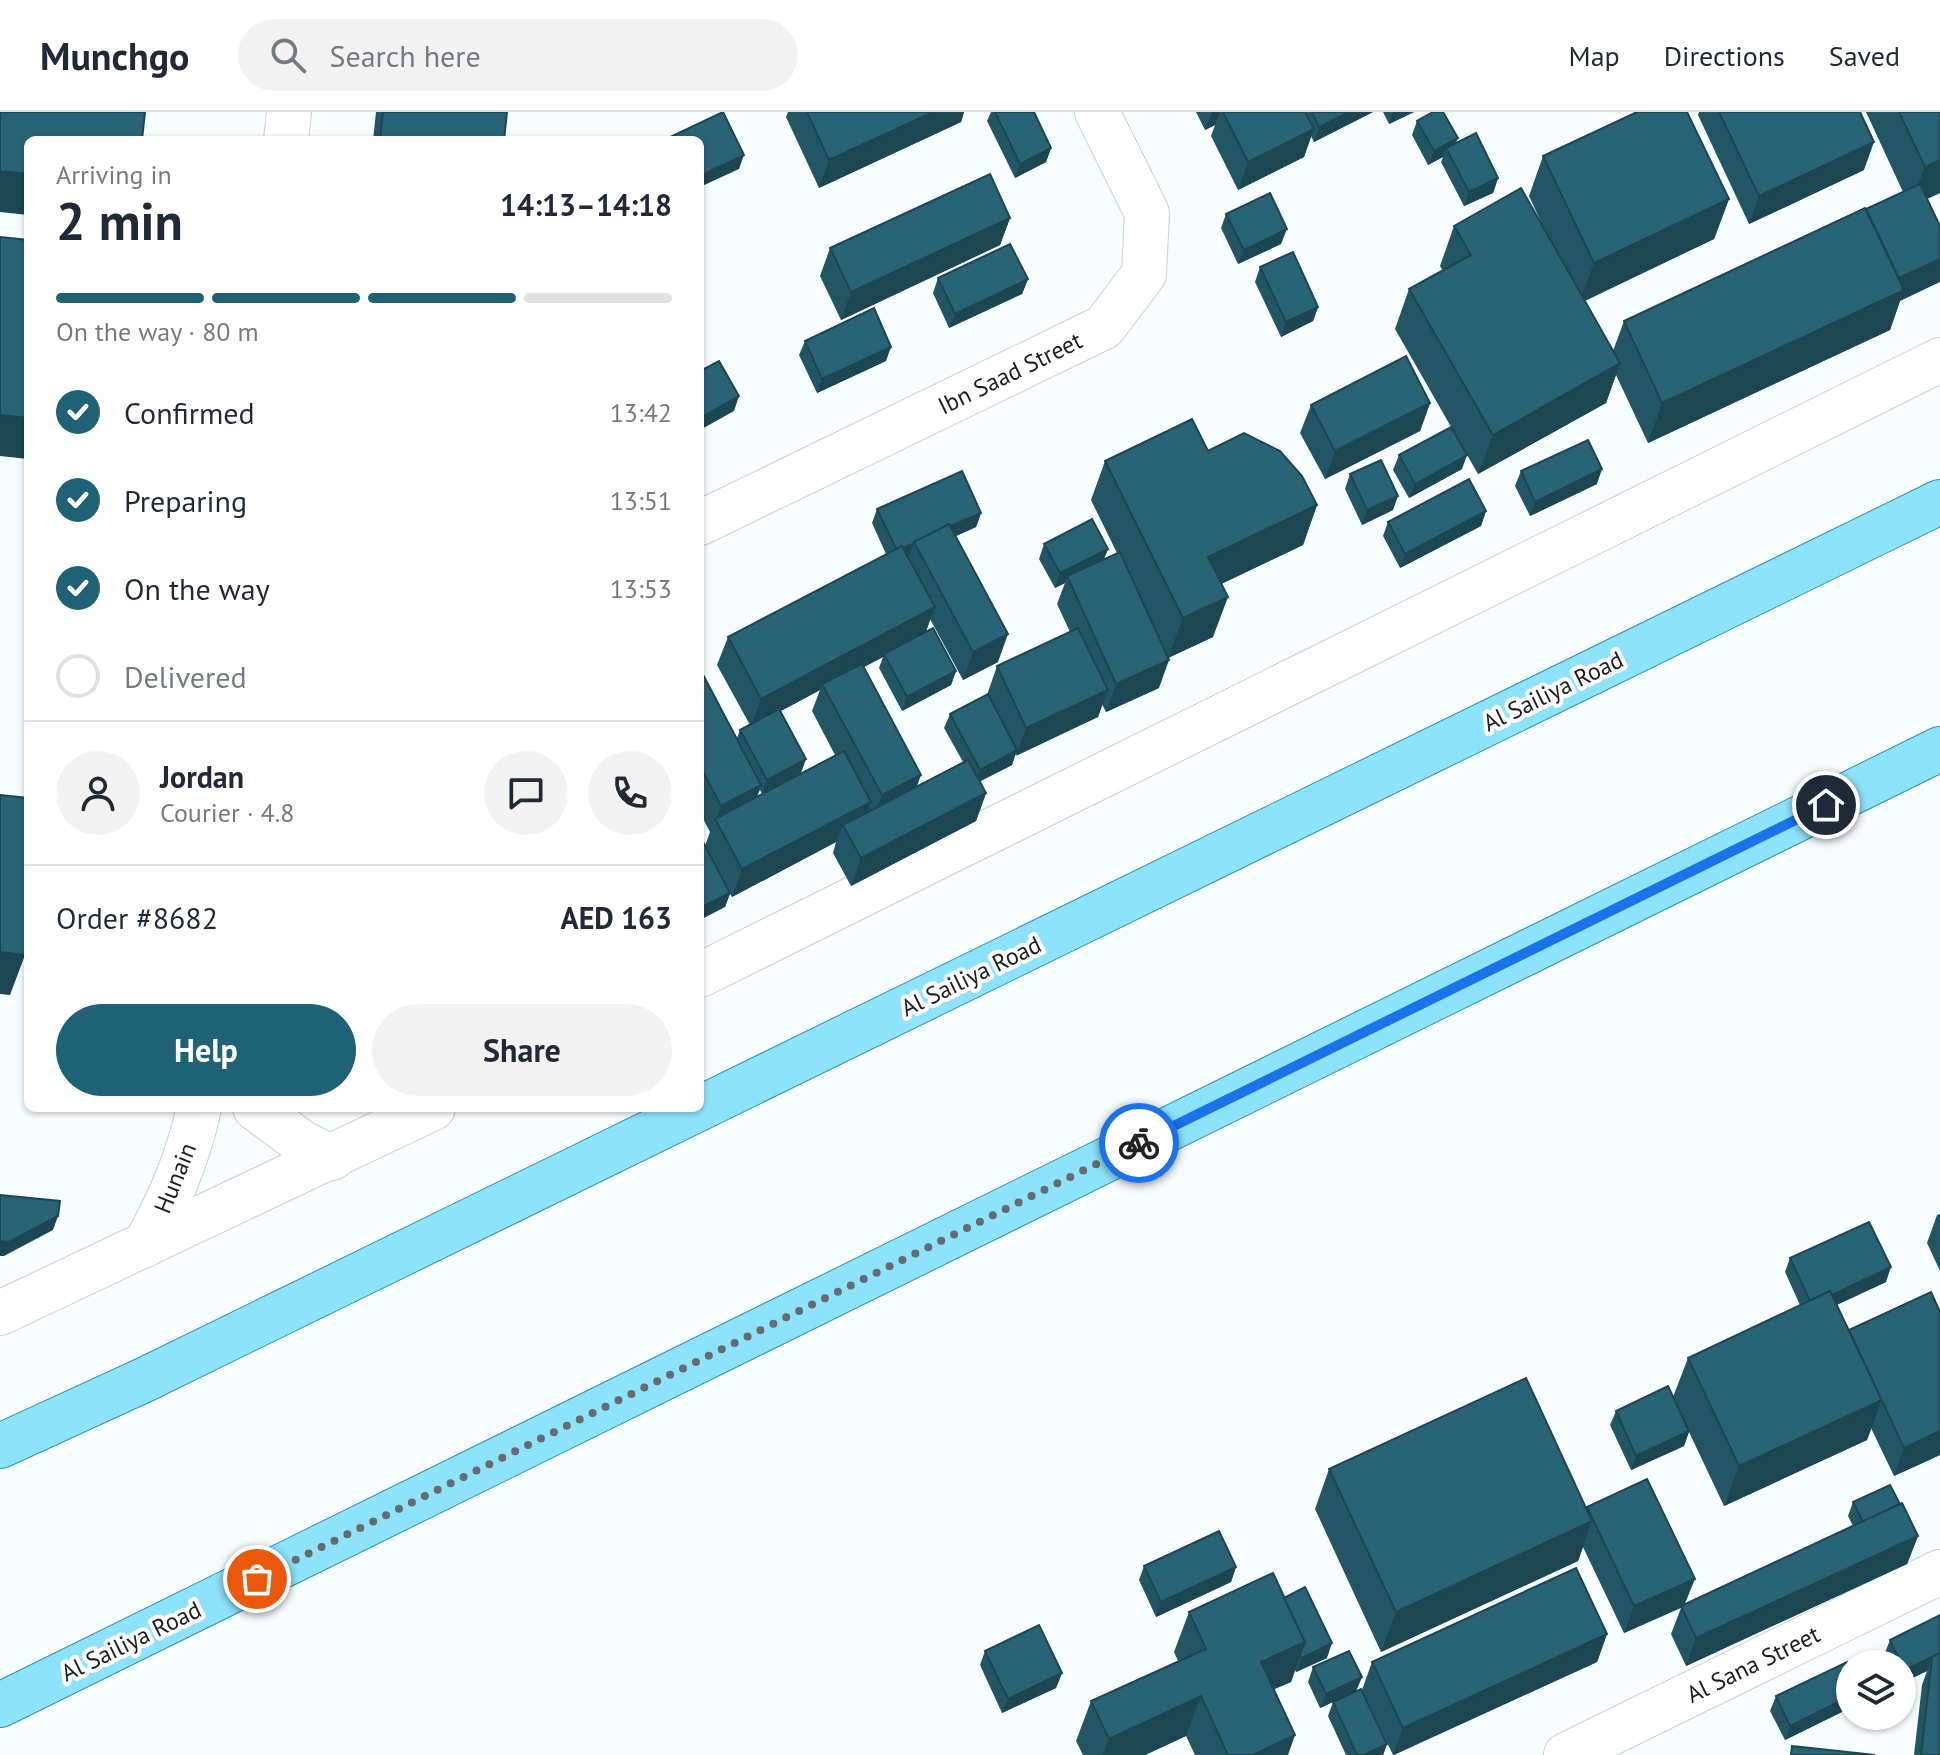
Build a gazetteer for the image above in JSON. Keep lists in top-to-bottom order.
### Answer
{
  "streets": {
    "main road": ["Al Sailiya Road"],
    "street": ["Ibn Saad Street", "Hunain", "Al Sana Street"]
  },
  "page": {
    "header": "Munchgo",
    "search": "Search here",
    "nav": ["Map", "Directions", "Saved"],
    "heading": ["2 min", "Arriving in", "14:13–14:18"],
    "panel": [
      "Jordan",
      "Courier · 4.8",
      "Order #8682",
      "AED 163"
    ],
    "bar": "On the way · 80 m",
    "list": [
      ["Confirmed", "13:42"],
      ["Preparing", "13:51"],
      ["On the way", "13:53"],
      "Delivered"
    ],
    "buttons": ["Help", "Share"]
  }
}
